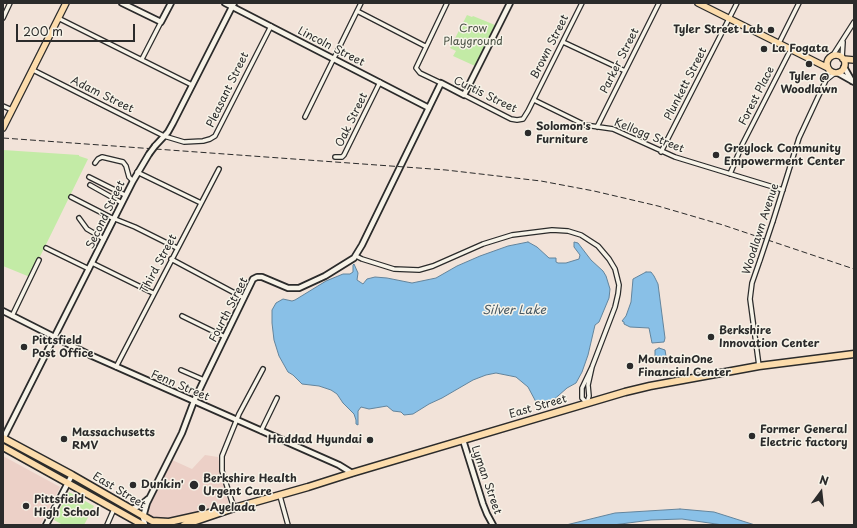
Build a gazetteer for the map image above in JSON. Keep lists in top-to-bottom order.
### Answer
{
  "streets": {
    "highway": ["East Street"],
    "street": [
      "Lincoln Street",
      "Brown Street",
      "Parker Street",
      "Plunkett Street",
      "Pleasant Street",
      "Adam Street",
      "Curtis Street",
      "Forest Place",
      "Oak Street",
      "Kellogg Street",
      "Second Street",
      "Woodlawn Avenue",
      "Third Street",
      "Fourth Street",
      "Fenn Street",
      "Lyman Street"
    ]
  },
  "crossings": [
    ["Lincoln Street", "Pleasant Street"],
    ["Lincoln Street", "Oak Street"],
    ["Lincoln Street", "Second Street"],
    ["Lincoln Street", "Fourth Street"],
    ["Brown Street", "Curtis Street"],
    ["Brown Street", "Kellogg Street"],
    ["Parker Street", "Kellogg Street"],
    ["Plunkett Street", "Kellogg Street"],
    ["Pleasant Street", "Adam Street"],
    ["Pleasant Street", "Second Street"],
    ["Adam Street", "Second Street"],
    ["Curtis Street", "Kellogg Street"],
    ["Curtis Street", "Fourth Street"],
    ["Forest Place", "Kellogg Street"],
    ["Kellogg Street", "Woodlawn Avenue"],
    ["Second Street", "Fenn Street"],
    ["Second Street", "East Street"],
    ["Woodlawn Avenue", "East Street"],
    ["Third Street", "Fenn Street"],
    ["Fourth Street", "Fenn Street"],
    ["Fourth Street", "East Street"],
    ["Fenn Street", "East Street"],
    ["East Street", "Lyman Street"]
  ],
  "water": ["Silver Lake"],
  "parks": ["Crow Playground"],
  "places": [
    "Tyler Street Lab",
    "La Fogata",
    "Tyler @ Woodlawn",
    "Solomon's Furniture",
    "Greylock Community Empowerment Center",
    "Berkshire Innovation Center",
    "Pittsfield Post Office",
    "MountainOne Financial Center",
    "Former General Electric factory",
    "Massachusetts RMV",
    "Haddad Hyundai",
    "Dunkin'",
    "Berkshire Health Urgent Care",
    "Pittsfield High School",
    "Ayelada"
  ],
  "scale_bar": "200 m",
  "north": "top"
}
